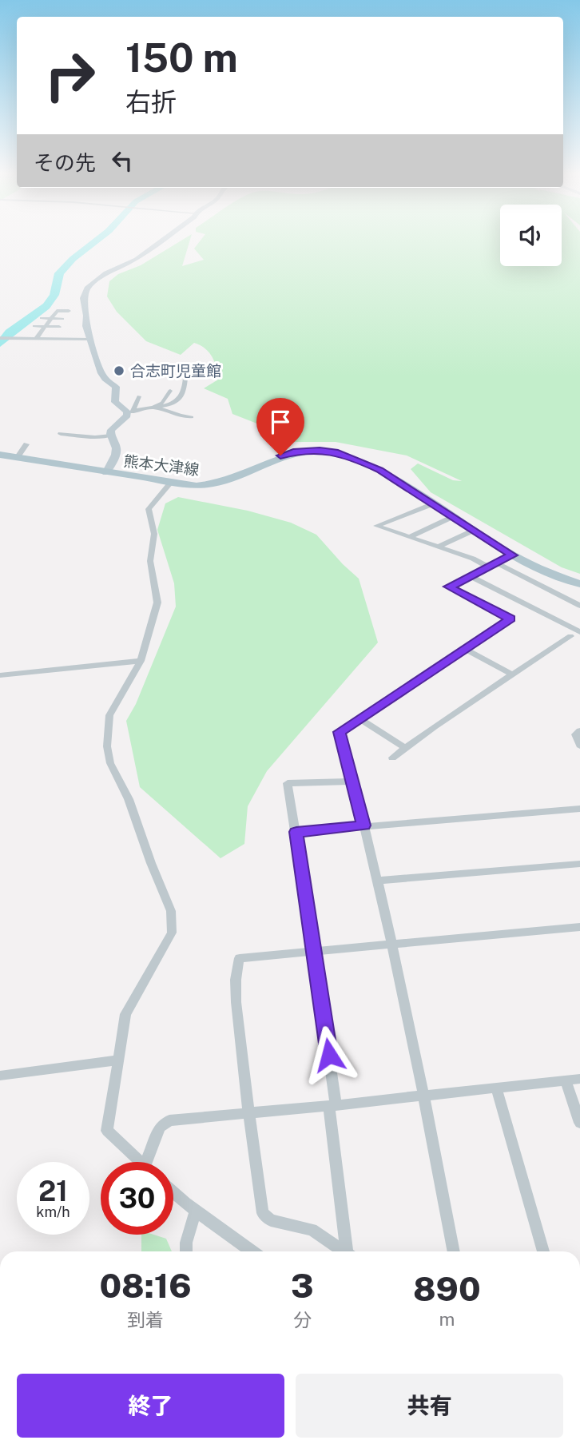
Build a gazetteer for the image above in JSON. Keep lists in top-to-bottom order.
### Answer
{
  "streets": {
    "main road": ["熊本大津線"]
  },
  "places": ["合志町児童館"],
  "page": {
    "turn": ["150 m", "右折"],
    "then": "その先",
    "speed": "21 km/h",
    "limit": "30",
    "eta": [
      "08:16",
      "到着",
      "3",
      "分",
      "890",
      "m"
    ],
    "buttons": ["終了", "共有"]
  }
}
